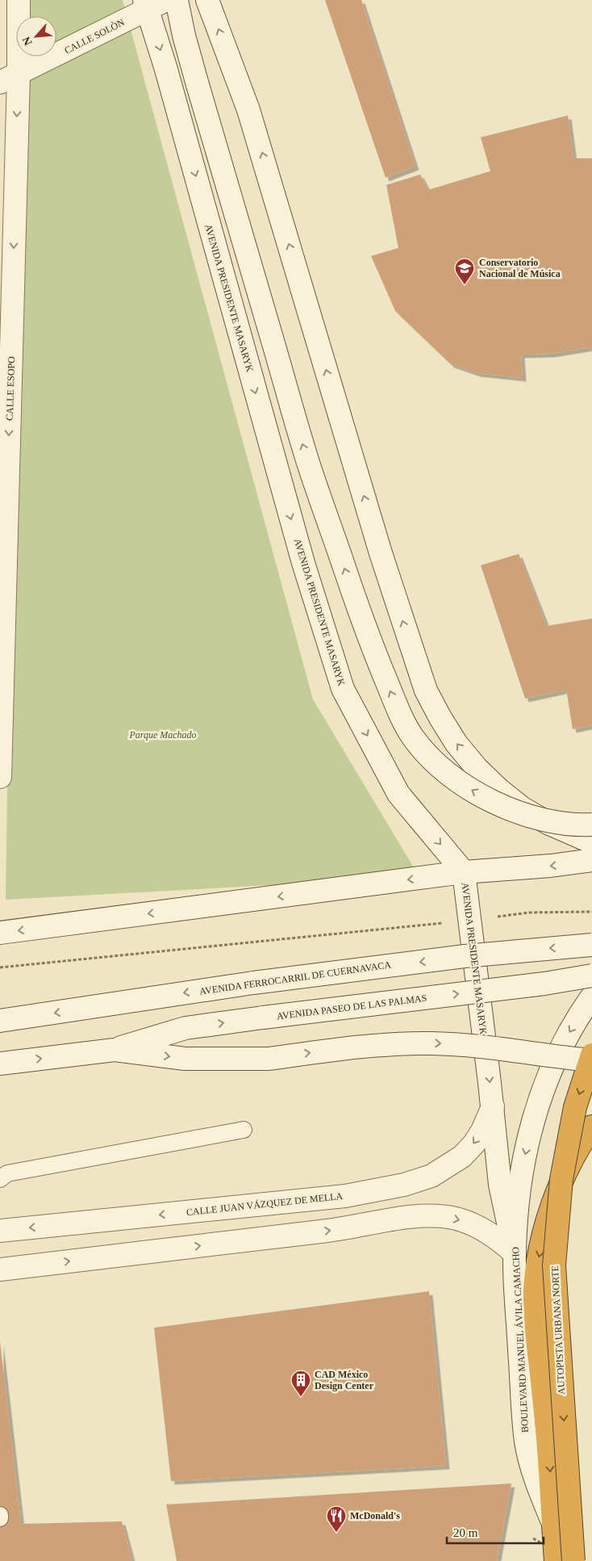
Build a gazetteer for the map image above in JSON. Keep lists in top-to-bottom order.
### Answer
{
  "streets": {
    "highway": ["AUTOPISTA URBANA NORTE", "BOULEVARD MANUEL ÁVILA CAMACHO"],
    "street": [
      "CALLE SOLÒN",
      "AVENIDA PRESIDENTE MASARYK",
      "CALLE ESOPO",
      "AVENIDA FERROCARRIL DE CUERNAVACA",
      "AVENIDA PASEO DE LAS PALMAS",
      "CALLE JUAN VÁZQUEZ DE MELLA"
    ]
  },
  "crossings": [
    ["CALLE SOLÒN", "AVENIDA PRESIDENTE MASARYK"],
    ["CALLE SOLÒN", "CALLE ESOPO"],
    ["AVENIDA PRESIDENTE MASARYK", "CALLE JUAN VÁZQUEZ DE MELLA"],
    ["AVENIDA PRESIDENTE MASARYK", "BOULEVARD MANUEL ÁVILA CAMACHO"]
  ],
  "one_way": ["CALLE ESOPO", "AUTOPISTA URBANA NORTE"],
  "parks": ["Parque Machado"],
  "places": {
    "school or university": ["Conservatorio Nacional de Música"],
    "building": ["CAD México Design Center"],
    "restaurant": ["McDonald's"]
  },
  "scale_bar": "20 m",
  "north": "bottom left"
}
